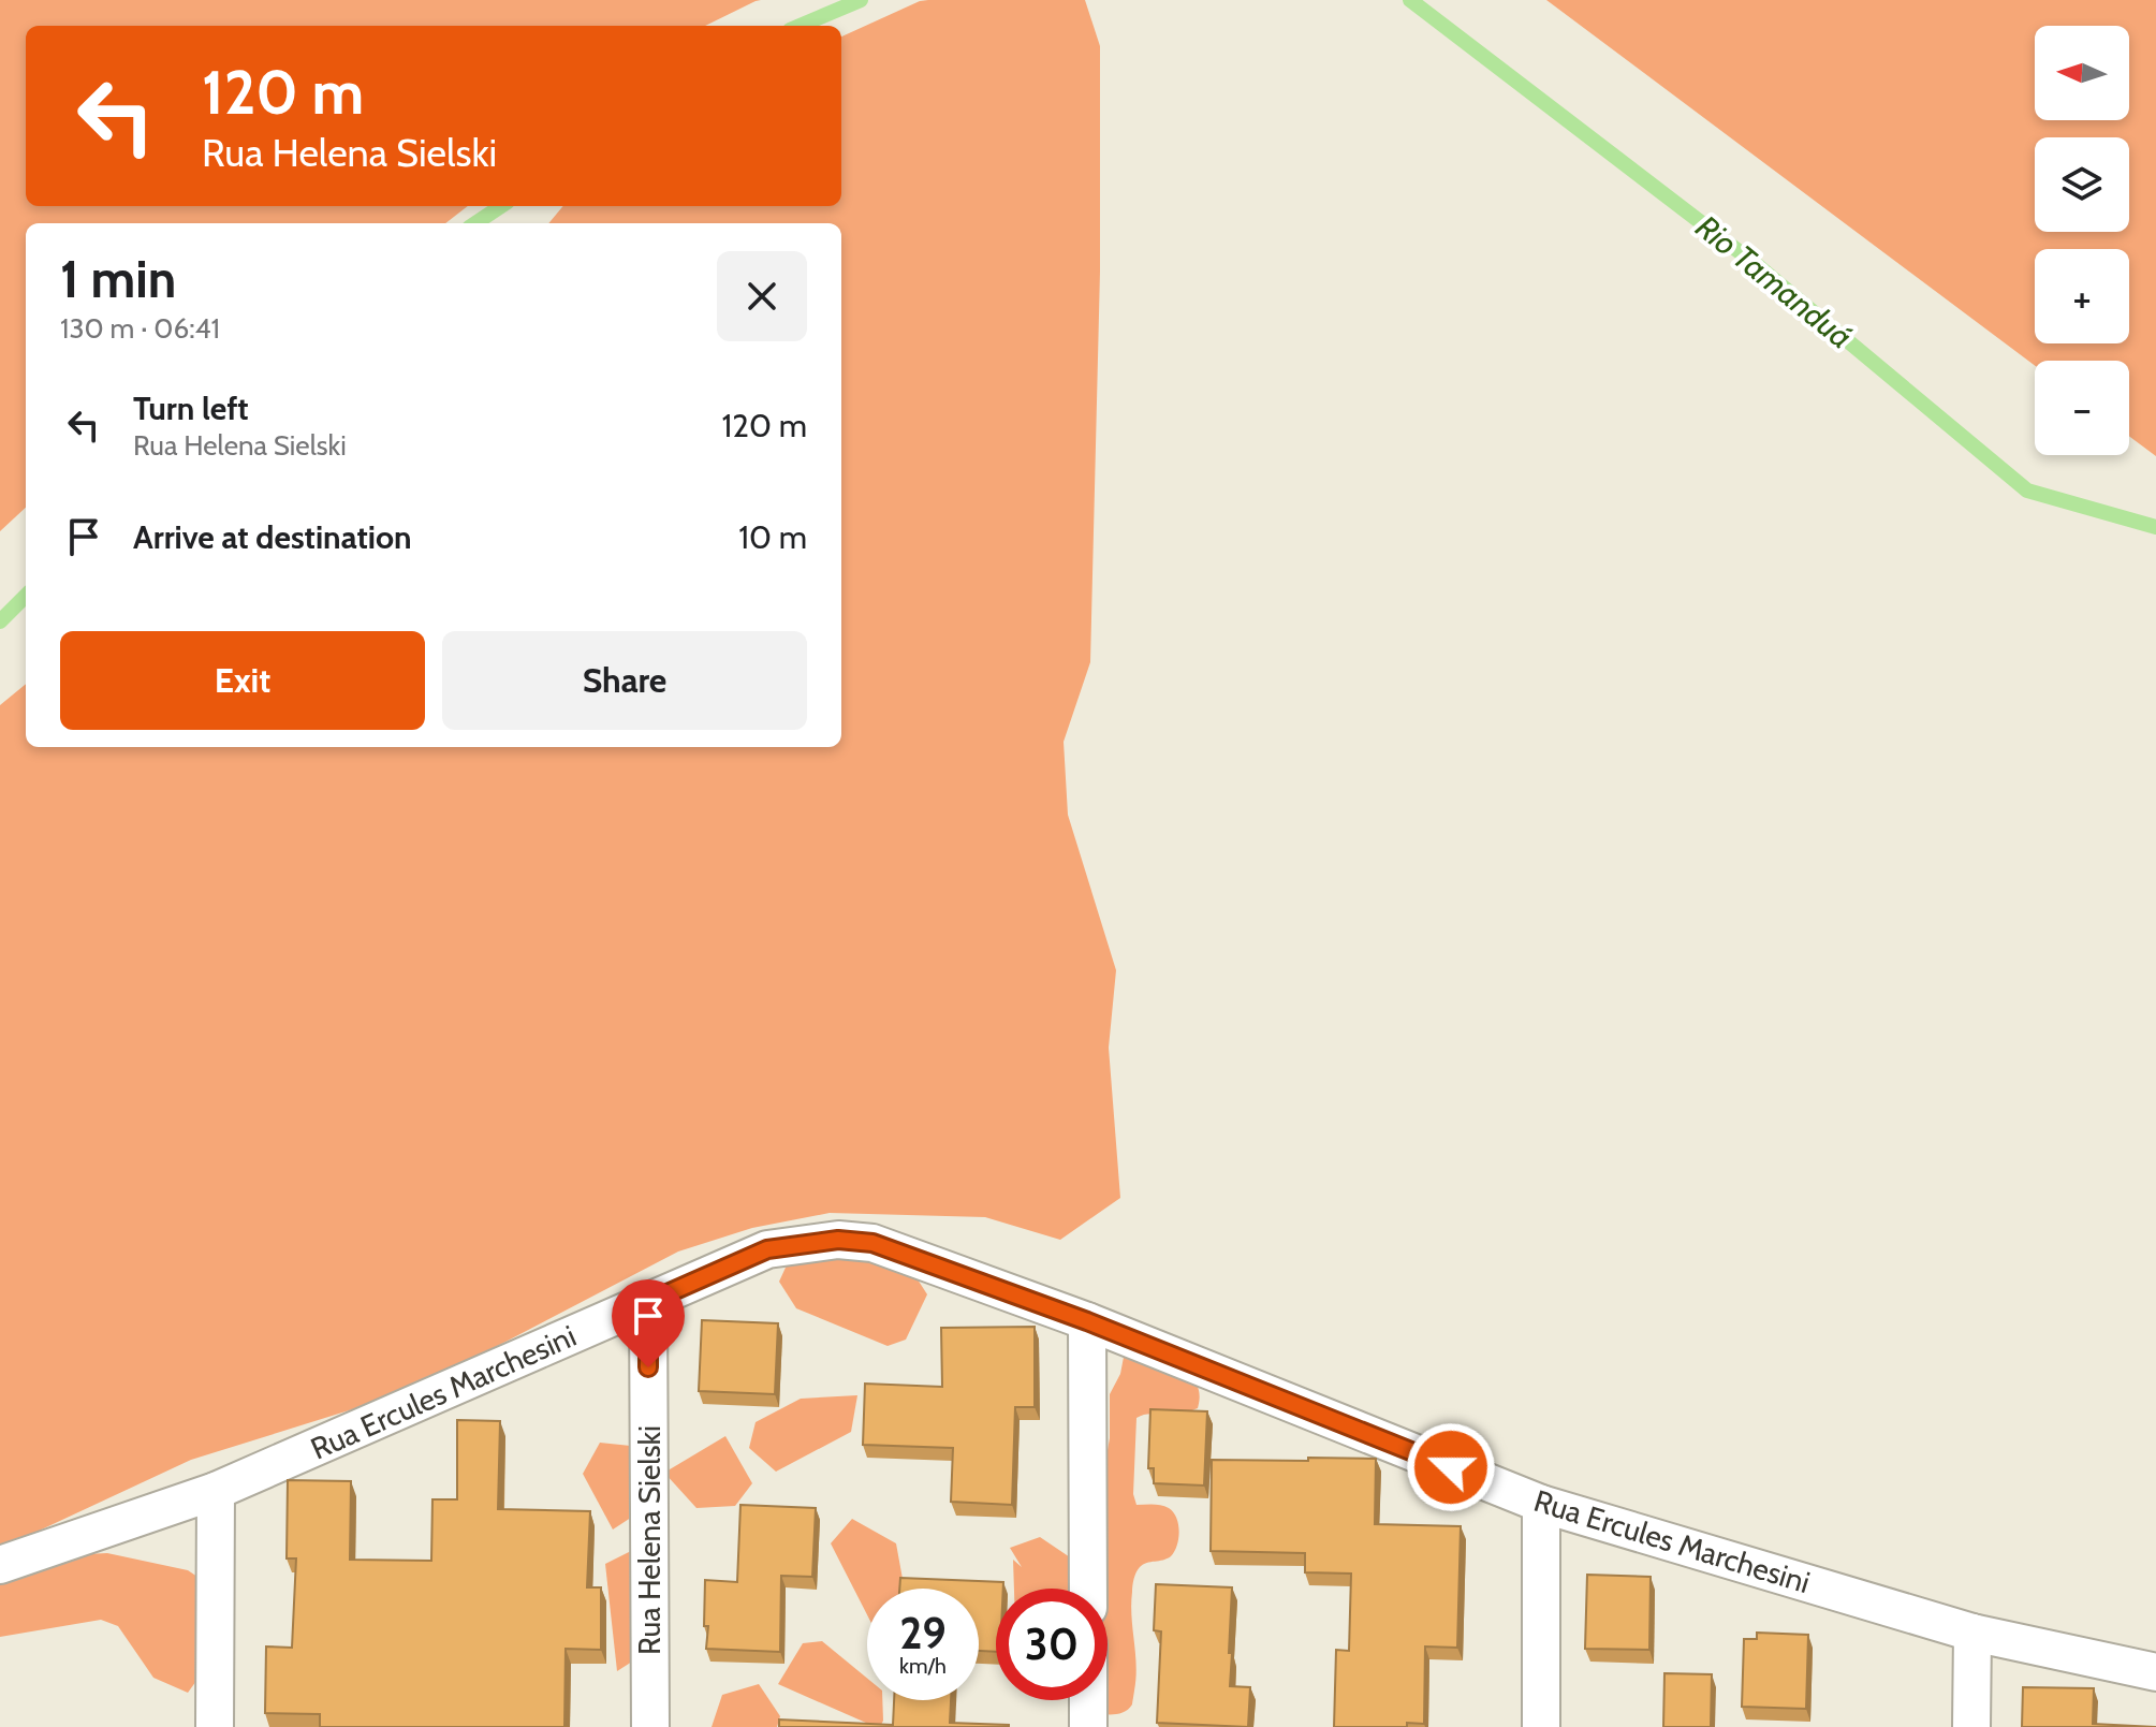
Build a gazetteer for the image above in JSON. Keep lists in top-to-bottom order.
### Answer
{
  "streets": {
    "street": ["Rua Ercules Marchesini", "Rua Helena Sielski"]
  },
  "crossings": [
    ["Rua Ercules Marchesini", "Rua Helena Sielski"]
  ],
  "water": ["Rio Tamanduá"],
  "north": "left",
  "page": {
    "map_buttons": ["+", "−"],
    "turn": ["120 m", "Rua Helena Sielski"],
    "heading": ["1 min", "130 m · 06:41"],
    "list": [
      {
        "name": "Turn left",
        "note": "Rua Helena Sielski",
        "value": "120 m"
      },
      {
        "name": "Arrive at destination",
        "value": "10 m"
      }
    ],
    "buttons": ["Exit", "Share"],
    "speed": "29 km/h",
    "limit": "30"
  }
}
